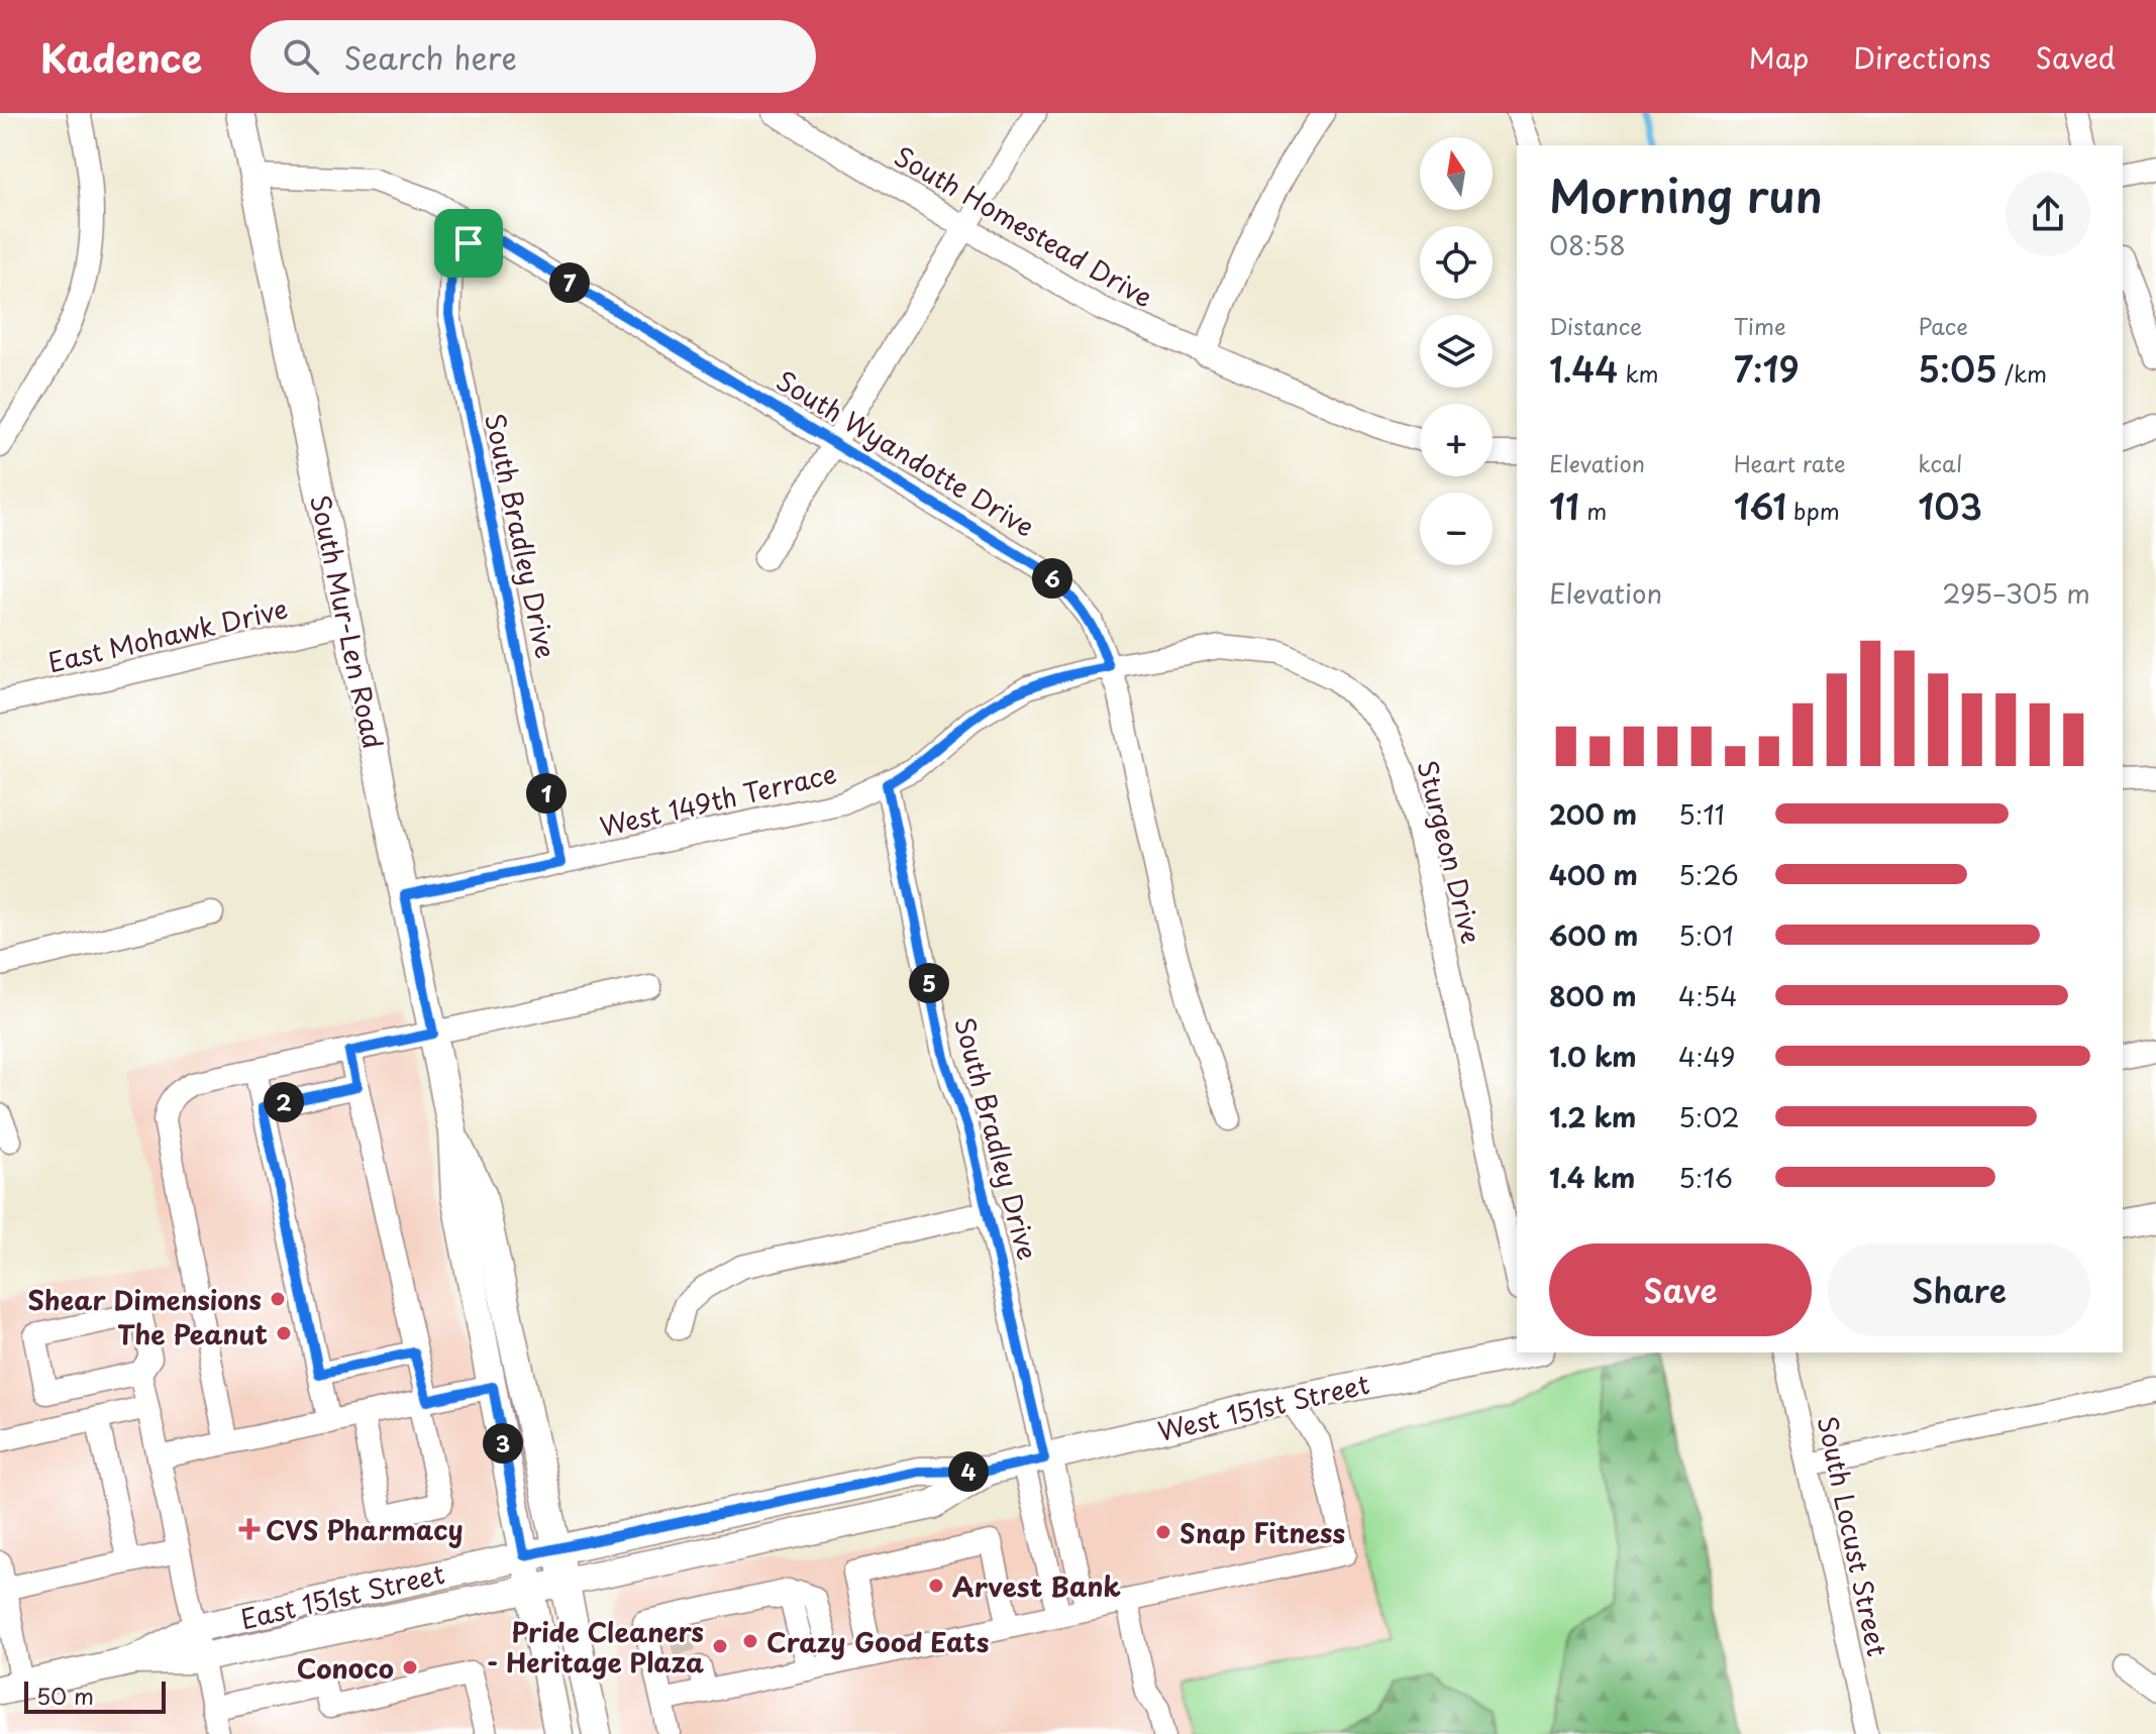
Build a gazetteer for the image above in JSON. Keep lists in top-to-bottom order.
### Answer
{
  "streets": {
    "main road": ["South Mur-Len Road", "West 151st Street", "East 151st Street"],
    "street": [
      "South Homestead Drive",
      "South Wyandotte Drive",
      "South Bradley Drive",
      "East Mohawk Drive",
      "West 149th Terrace",
      "Sturgeon Drive",
      "South Locust Street"
    ]
  },
  "crossings": [
    ["South Wyandotte Drive", "South Bradley Drive"],
    ["South Wyandotte Drive", "South Mur-Len Road"],
    ["South Wyandotte Drive", "West 149th Terrace"],
    ["South Wyandotte Drive", "Sturgeon Drive"],
    ["South Bradley Drive", "West 149th Terrace"],
    ["South Bradley Drive", "West 151st Street"],
    ["South Mur-Len Road", "East Mohawk Drive"],
    ["South Mur-Len Road", "West 149th Terrace"],
    ["South Mur-Len Road", "West 151st Street"],
    ["South Mur-Len Road", "East 151st Street"],
    ["West 149th Terrace", "Sturgeon Drive"],
    ["West 151st Street", "East 151st Street"]
  ],
  "places": {
    "other": [
      "Shear Dimensions",
      "The Peanut",
      "Snap Fitness",
      "Arvest Bank",
      "Crazy Good Eats",
      "Pride Cleaners - Heritage Plaza",
      "Conoco"
    ],
    "health": ["CVS Pharmacy"]
  },
  "scale_bar": "50 m",
  "north": "top",
  "page": {
    "header": "Kadence",
    "search": "Search here",
    "nav": ["Map", "Directions", "Saved"],
    "map_buttons": ["+", "−"],
    "heading": ["Morning run", "08:58"],
    "pins": [
      "7",
      "6",
      "1",
      "5",
      "2",
      "3",
      "4"
    ],
    "stats": [
      ["Distance", "1.44 km"],
      ["Time", "7:19"],
      ["Pace", "5:05 /km"],
      ["Elevation", "11 m"],
      ["Heart rate", "161 bpm"],
      ["kcal", "103"]
    ],
    "chart": ["Elevation", "295–305 m"],
    "list": [
      {
        "name": "200 m",
        "note": "5:11"
      },
      {
        "name": "400 m",
        "note": "5:26"
      },
      {
        "name": "600 m",
        "note": "5:01"
      },
      {
        "name": "800 m",
        "note": "4:54"
      },
      {
        "name": "1.0 km",
        "note": "4:49"
      },
      {
        "name": "1.2 km",
        "note": "5:02"
      },
      {
        "name": "1.4 km",
        "note": "5:16"
      }
    ],
    "buttons": ["Save", "Share"],
    "scale": "50 m"
  }
}
